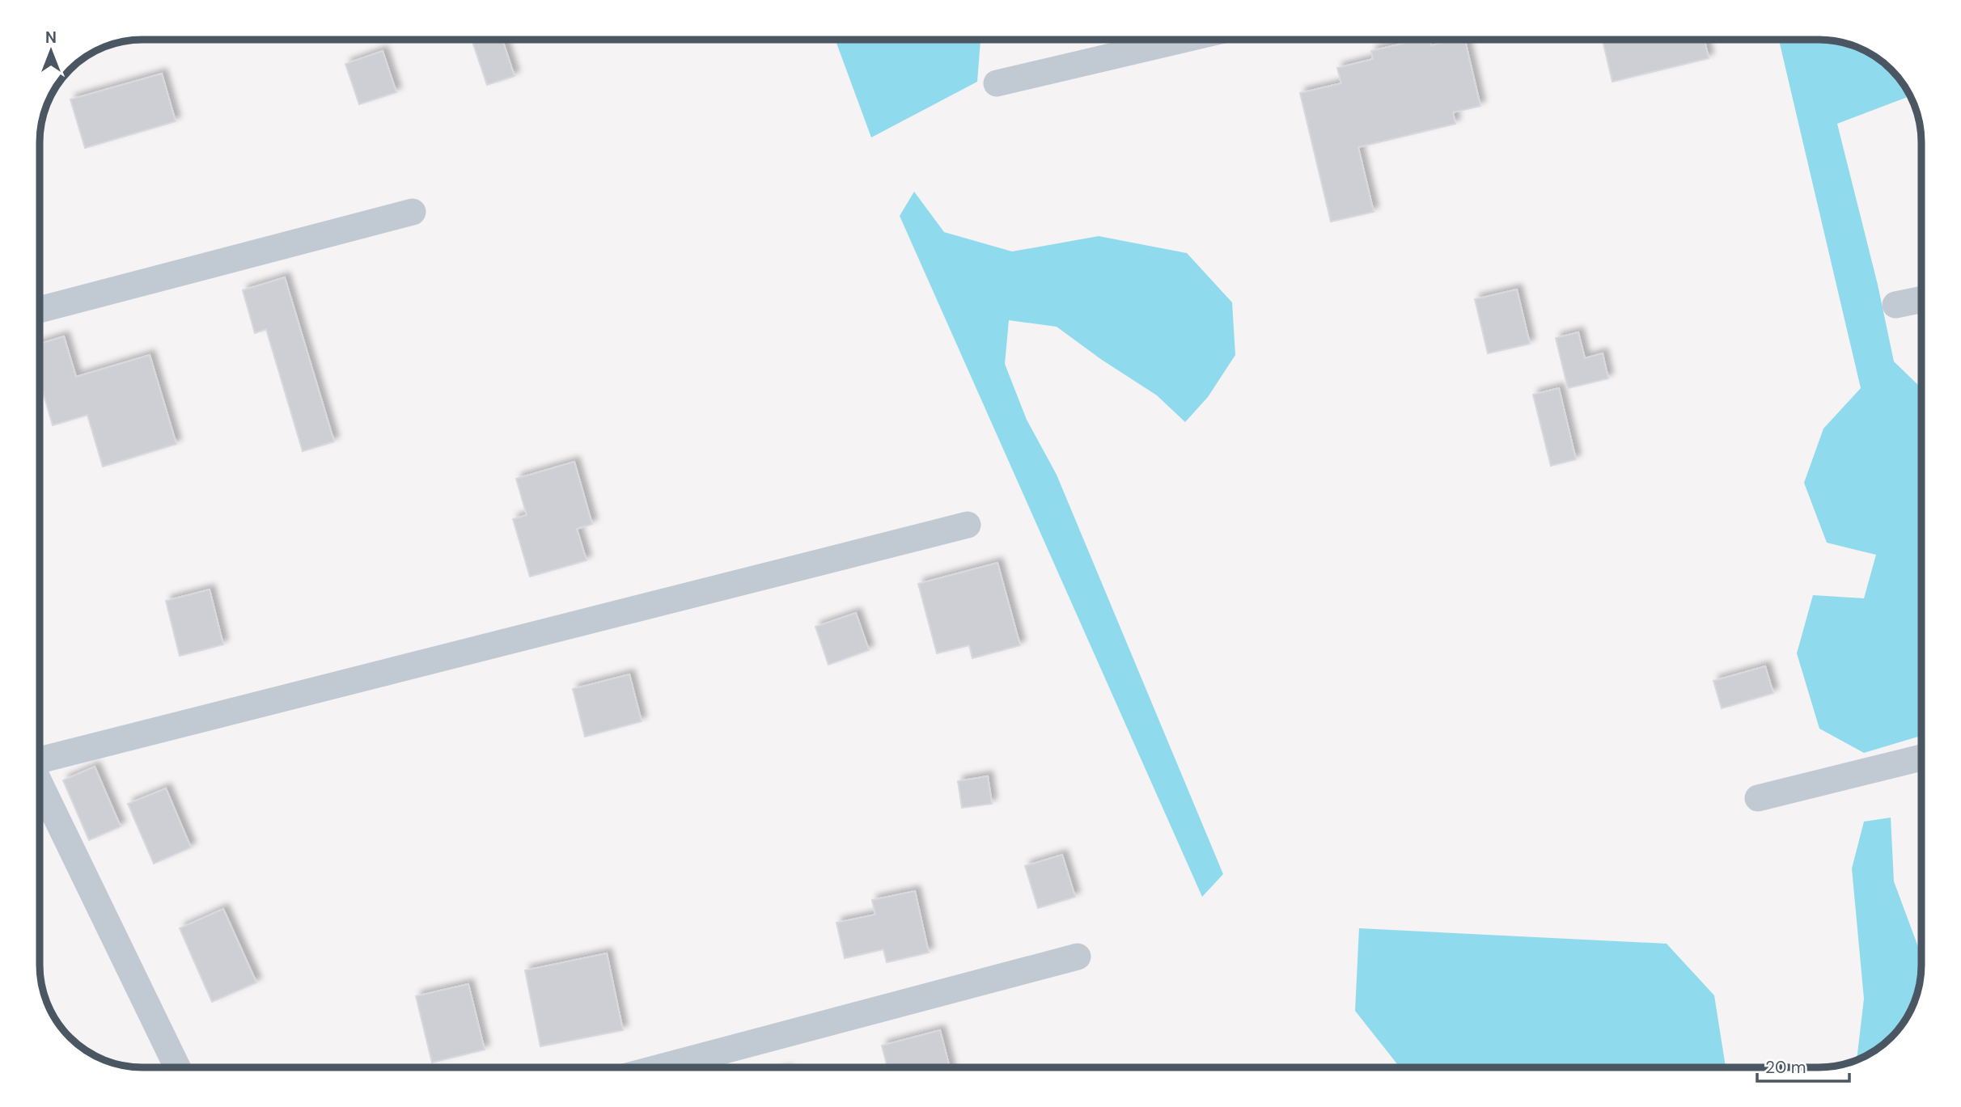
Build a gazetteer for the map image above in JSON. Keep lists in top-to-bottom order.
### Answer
{
  "scale_bar": "20 m",
  "north": "top"
}
